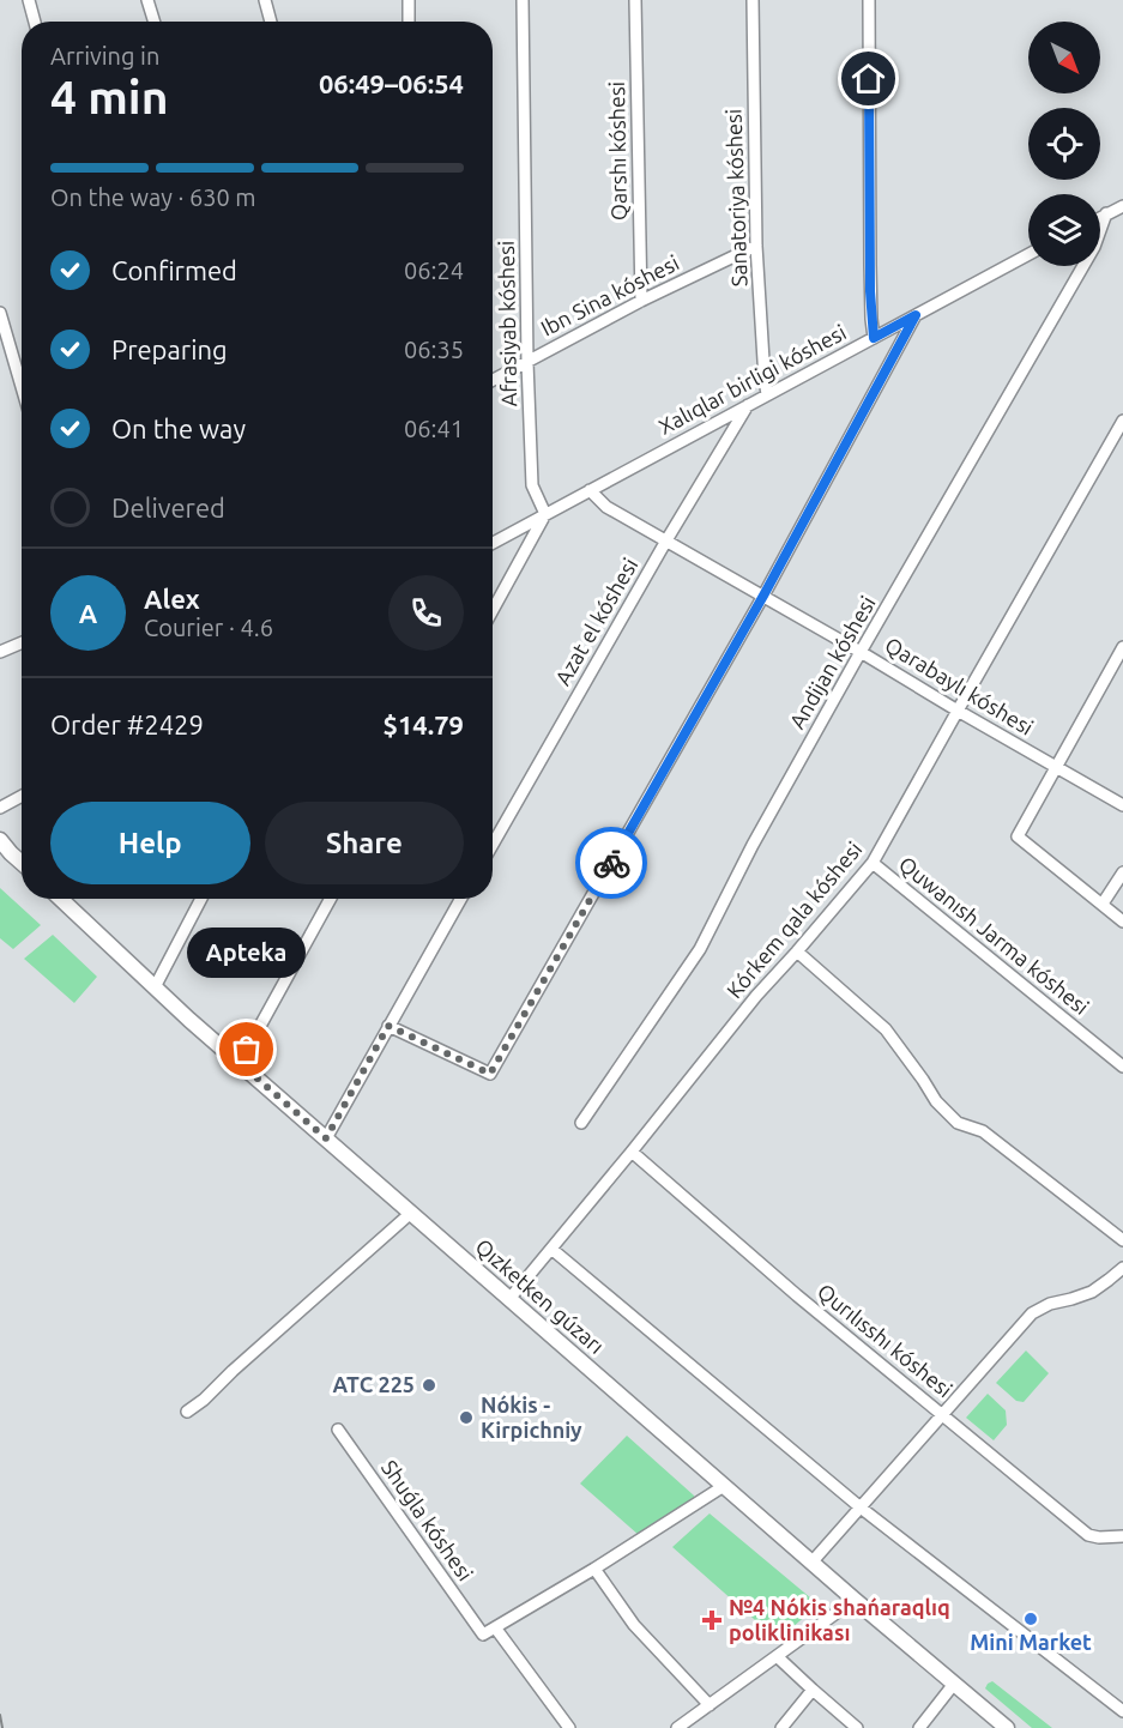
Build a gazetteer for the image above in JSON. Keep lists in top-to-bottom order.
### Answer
{
  "streets": {
    "street": [
      "Qarshı kóshesi",
      "Sanatoriya kóshesi",
      "Ibn Sina kóshesi",
      "Afrasiyab kóshesi",
      "Xalıqlar birligi kóshesi",
      "Azat el kóshesi",
      "Andijan kóshesi",
      "Qarabaylı kóshesi",
      "Kórkem qala kóshesi",
      "Quwanısh Jarma kóshesi",
      "Qızketken gúzarı",
      "Qurılısshı kóshesi",
      "Shuǵla kóshesi"
    ]
  },
  "crossings": [
    ["Qarshı kóshesi", "Ibn Sina kóshesi"],
    ["Sanatoriya kóshesi", "Ibn Sina kóshesi"],
    ["Sanatoriya kóshesi", "Xalıqlar birligi kóshesi"],
    ["Ibn Sina kóshesi", "Afrasiyab kóshesi"],
    ["Afrasiyab kóshesi", "Xalıqlar birligi kóshesi"],
    ["Xalıqlar birligi kóshesi", "Azat el kóshesi"],
    ["Xalıqlar birligi kóshesi", "Qarabaylı kóshesi"],
    ["Azat el kóshesi", "Qarabaylı kóshesi"],
    ["Andijan kóshesi", "Qarabaylı kóshesi"],
    ["Qarabaylı kóshesi", "Kórkem qala kóshesi"],
    ["Kórkem qala kóshesi", "Quwanısh Jarma kóshesi"],
    ["Kórkem qala kóshesi", "Qızketken gúzarı"],
    ["Kórkem qala kóshesi", "Qurılısshı kóshesi"]
  ],
  "places": {
    "other": [
      "Apteka",
      "АТС 225",
      "Nókis - Kirpichniy",
      "Mini Market"
    ],
    "health": ["№4 Nókis shańaraqlıq poliklinikası"]
  },
  "north": "bottom right",
  "page": {
    "heading": ["4 min", "Arriving in", "06:49–06:54"],
    "panel": [
      "Alex",
      "Courier · 4.6",
      "Order #2429",
      "$14.79"
    ],
    "bar": "On the way · 630 m",
    "list": [
      ["Confirmed", "06:24"],
      ["Preparing", "06:35"],
      ["On the way", "06:41"],
      "Delivered"
    ],
    "round": "A",
    "buttons": ["Help", "Share"],
    "bubble": "Apteka"
  }
}
